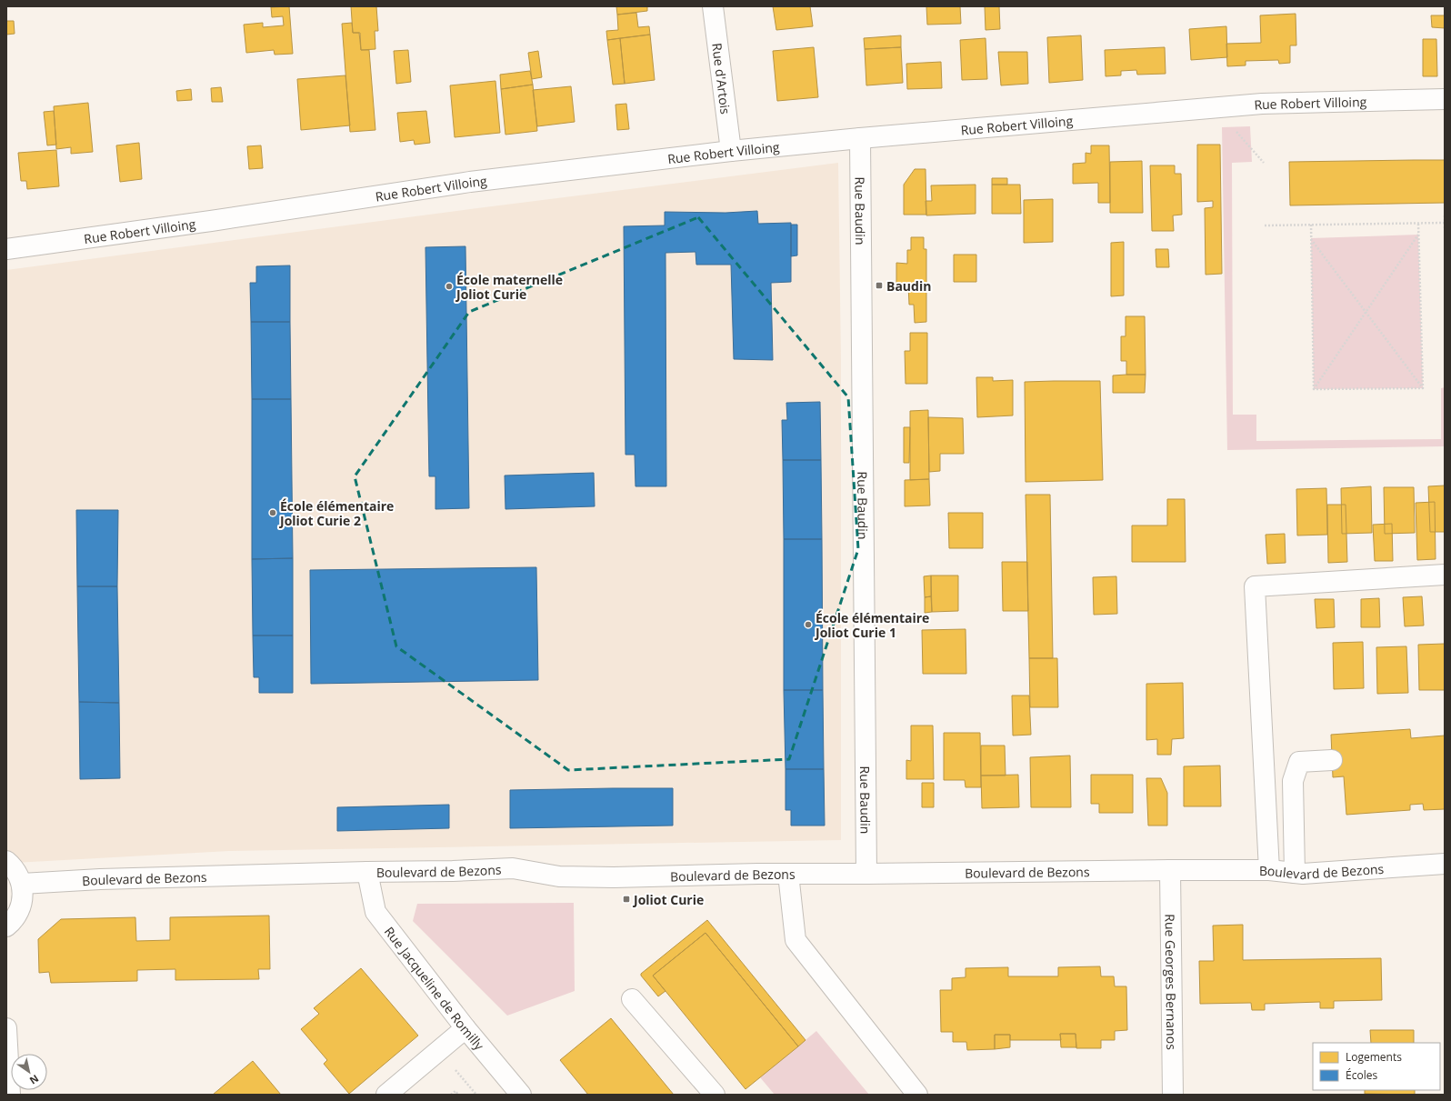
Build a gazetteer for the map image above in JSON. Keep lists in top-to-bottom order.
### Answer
{
  "streets": {
    "street": [
      "Rue d'Artois",
      "Rue Robert Villoing",
      "Rue Baudin",
      "Boulevard de Bezons",
      "Rue Georges Bernanos",
      "Rue Jacqueline de Romilly"
    ]
  },
  "crossings": [
    ["Rue d'Artois", "Rue Robert Villoing"],
    ["Rue Robert Villoing", "Rue Baudin"],
    ["Rue Baudin", "Boulevard de Bezons"],
    ["Boulevard de Bezons", "Rue Georges Bernanos"],
    ["Boulevard de Bezons", "Rue Jacqueline de Romilly"]
  ],
  "places": {
    "transit": ["Baudin", "Joliot Curie"],
    "other": ["École maternelle Joliot Curie", "École élémentaire Joliot Curie 2", "École élémentaire Joliot Curie 1"]
  },
  "legend": ["Logements", "Écoles"],
  "north": "bottom right"
}
